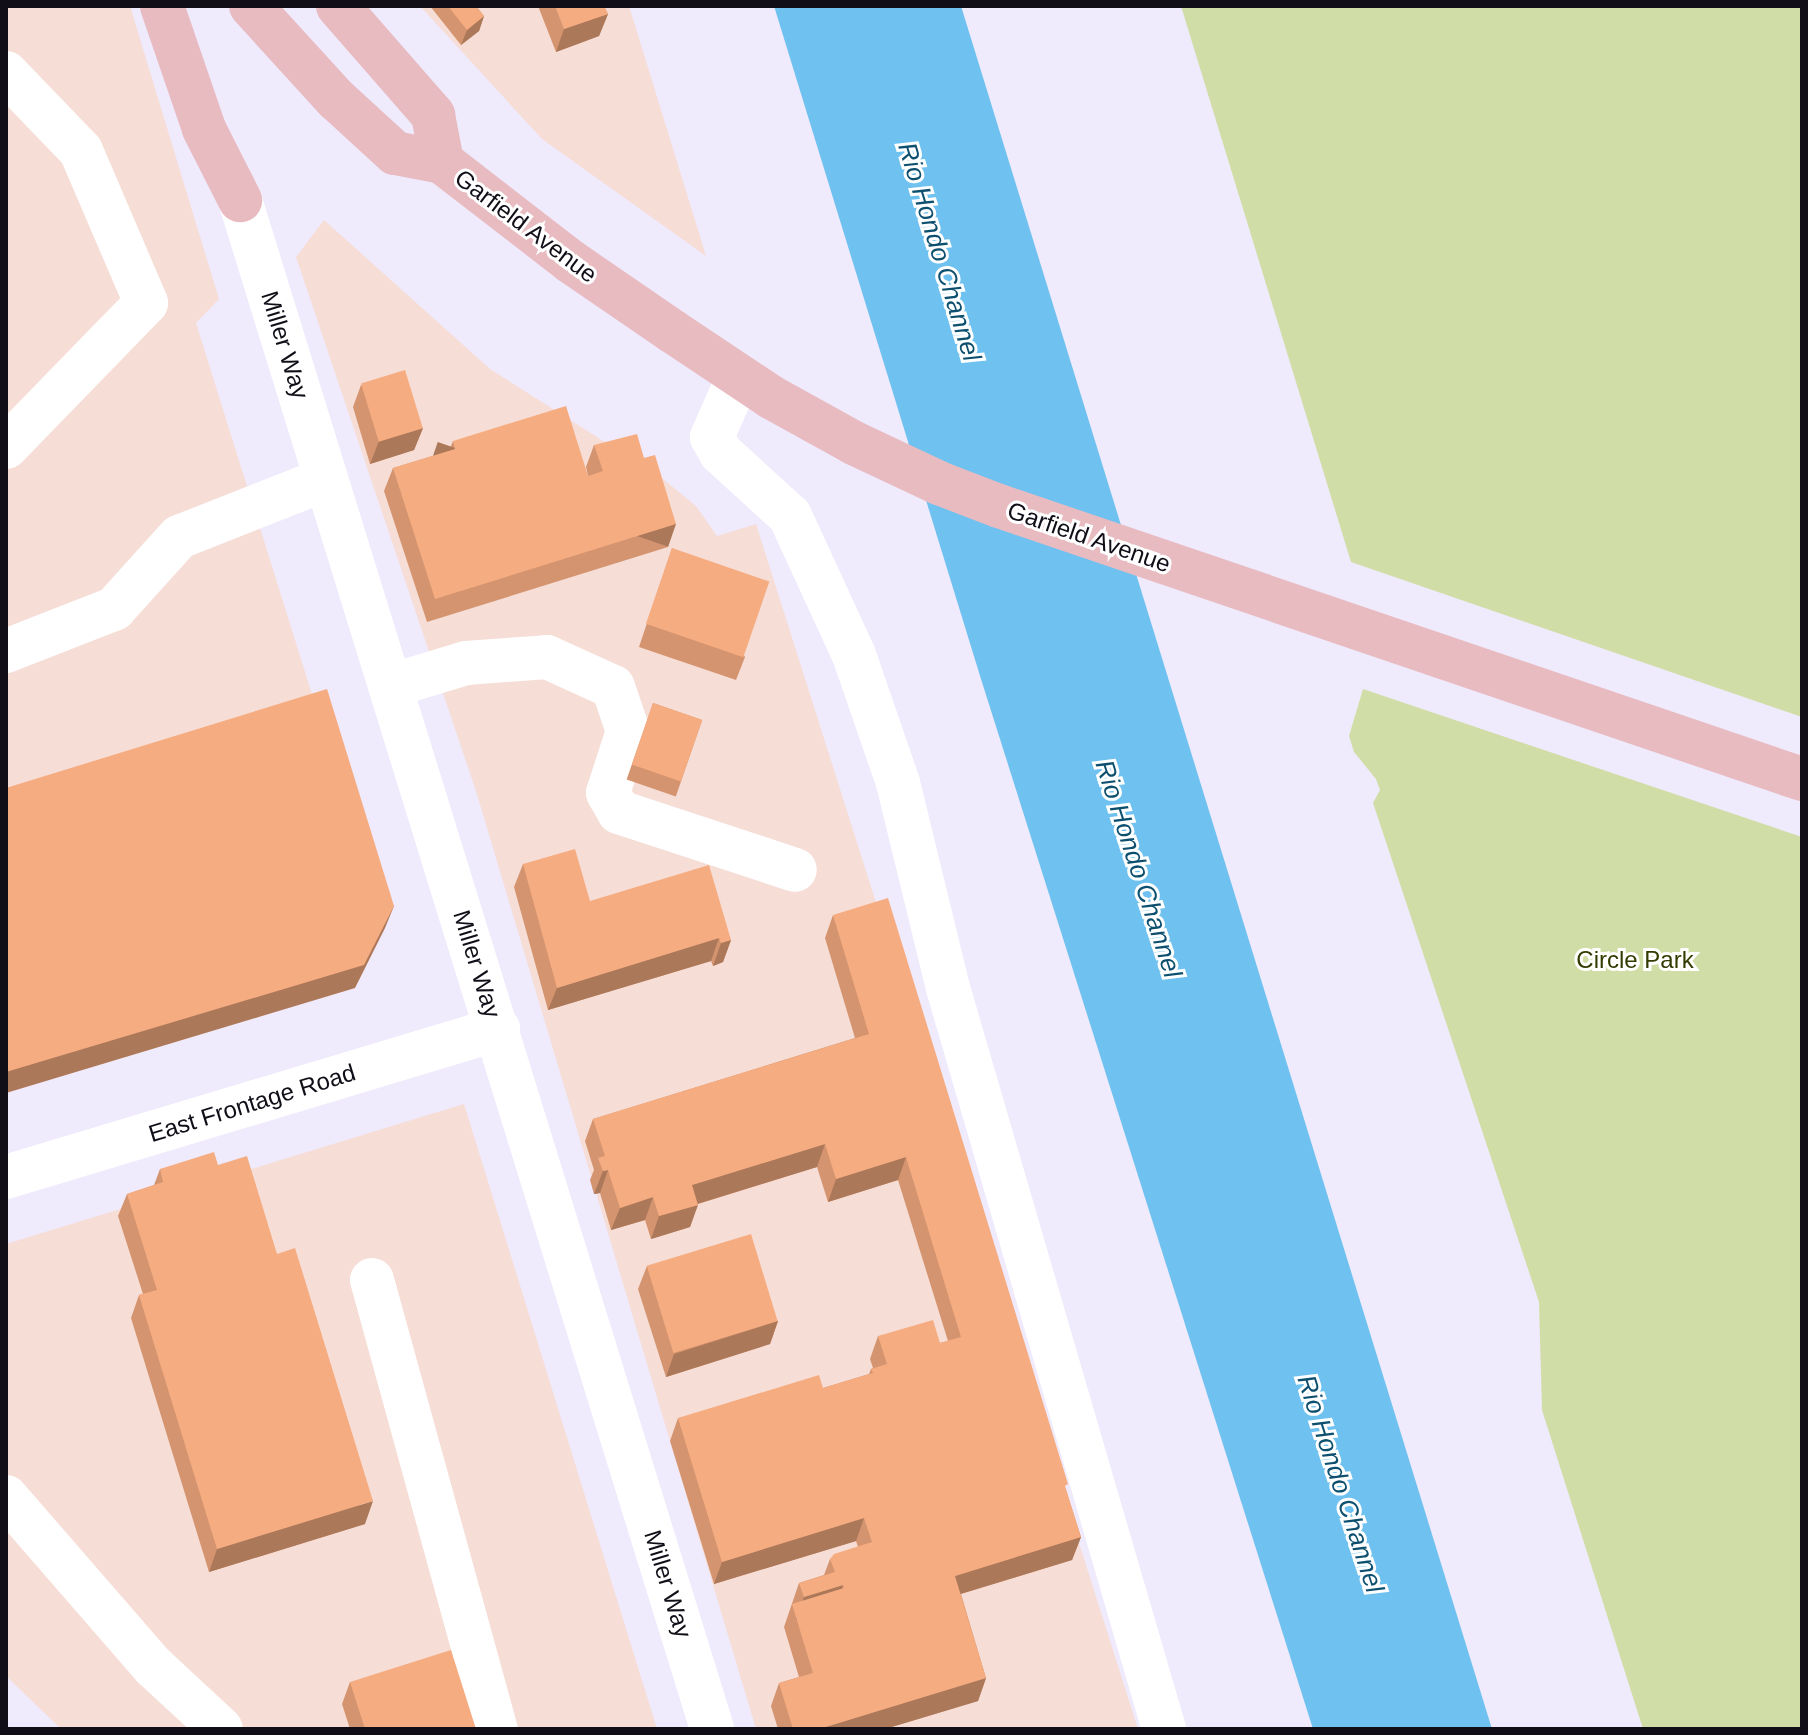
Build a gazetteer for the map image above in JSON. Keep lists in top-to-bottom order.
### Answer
{
  "streets": {
    "main road": ["Garfield Avenue"],
    "street": ["Miller Way", "East Frontage Road"]
  },
  "crossings": [
    ["Miller Way", "East Frontage Road"]
  ],
  "water": ["Rio Hondo Channel"],
  "parks": ["Circle Park"]
}
